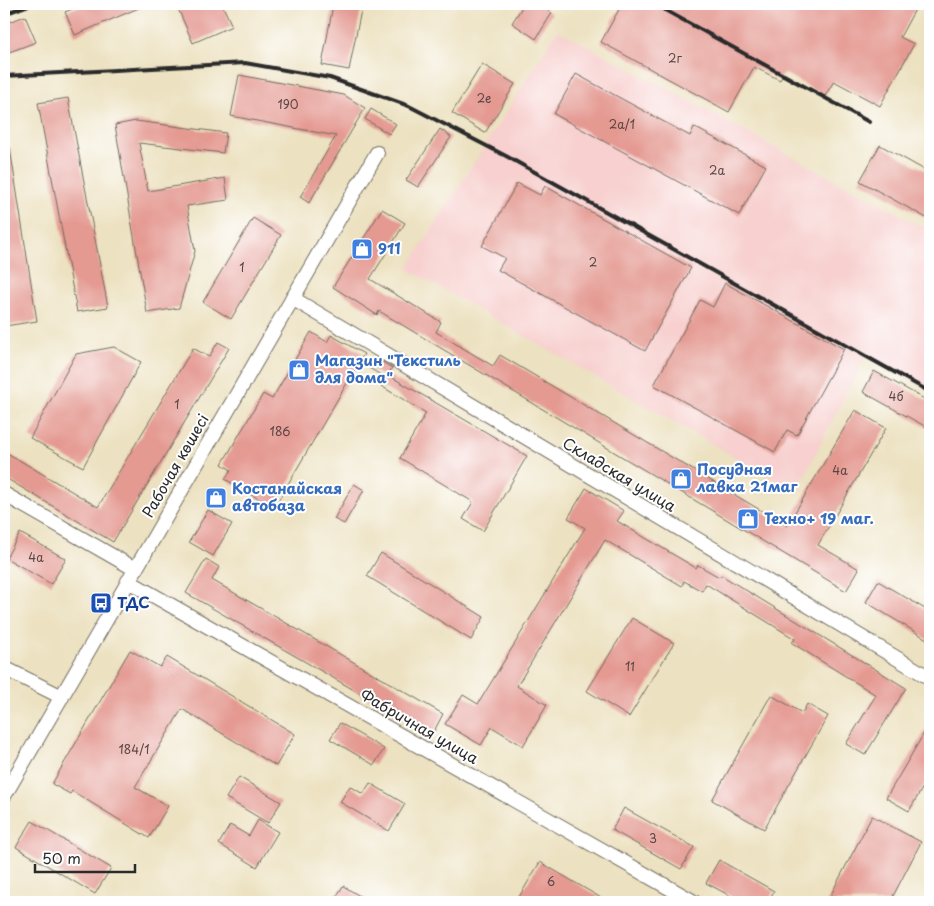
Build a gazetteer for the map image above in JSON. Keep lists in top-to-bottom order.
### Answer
{
  "streets": {
    "street": ["Рабочая көшесі", "Складская улица", "Фабричная улица"]
  },
  "crossings": [
    ["Рабочая көшесі", "Складская улица"],
    ["Рабочая көшесі", "Фабричная улица"]
  ],
  "places": {
    "shop": [
      "911",
      "Магазин \"Текстиль для дома\"",
      "Посудная лавка 21маг",
      "Костанайская автобаза",
      "Техно+ 19 маг."
    ],
    "bus stop": ["ТДС"]
  },
  "house_numbers": [
    "2г",
    "2е",
    "190",
    "2а/1",
    "2а",
    "2",
    "1",
    "4б",
    "1",
    "186",
    "4а",
    "4а",
    "11",
    "184/1",
    "3",
    "6"
  ],
  "scale_bar": "50 m"
}
